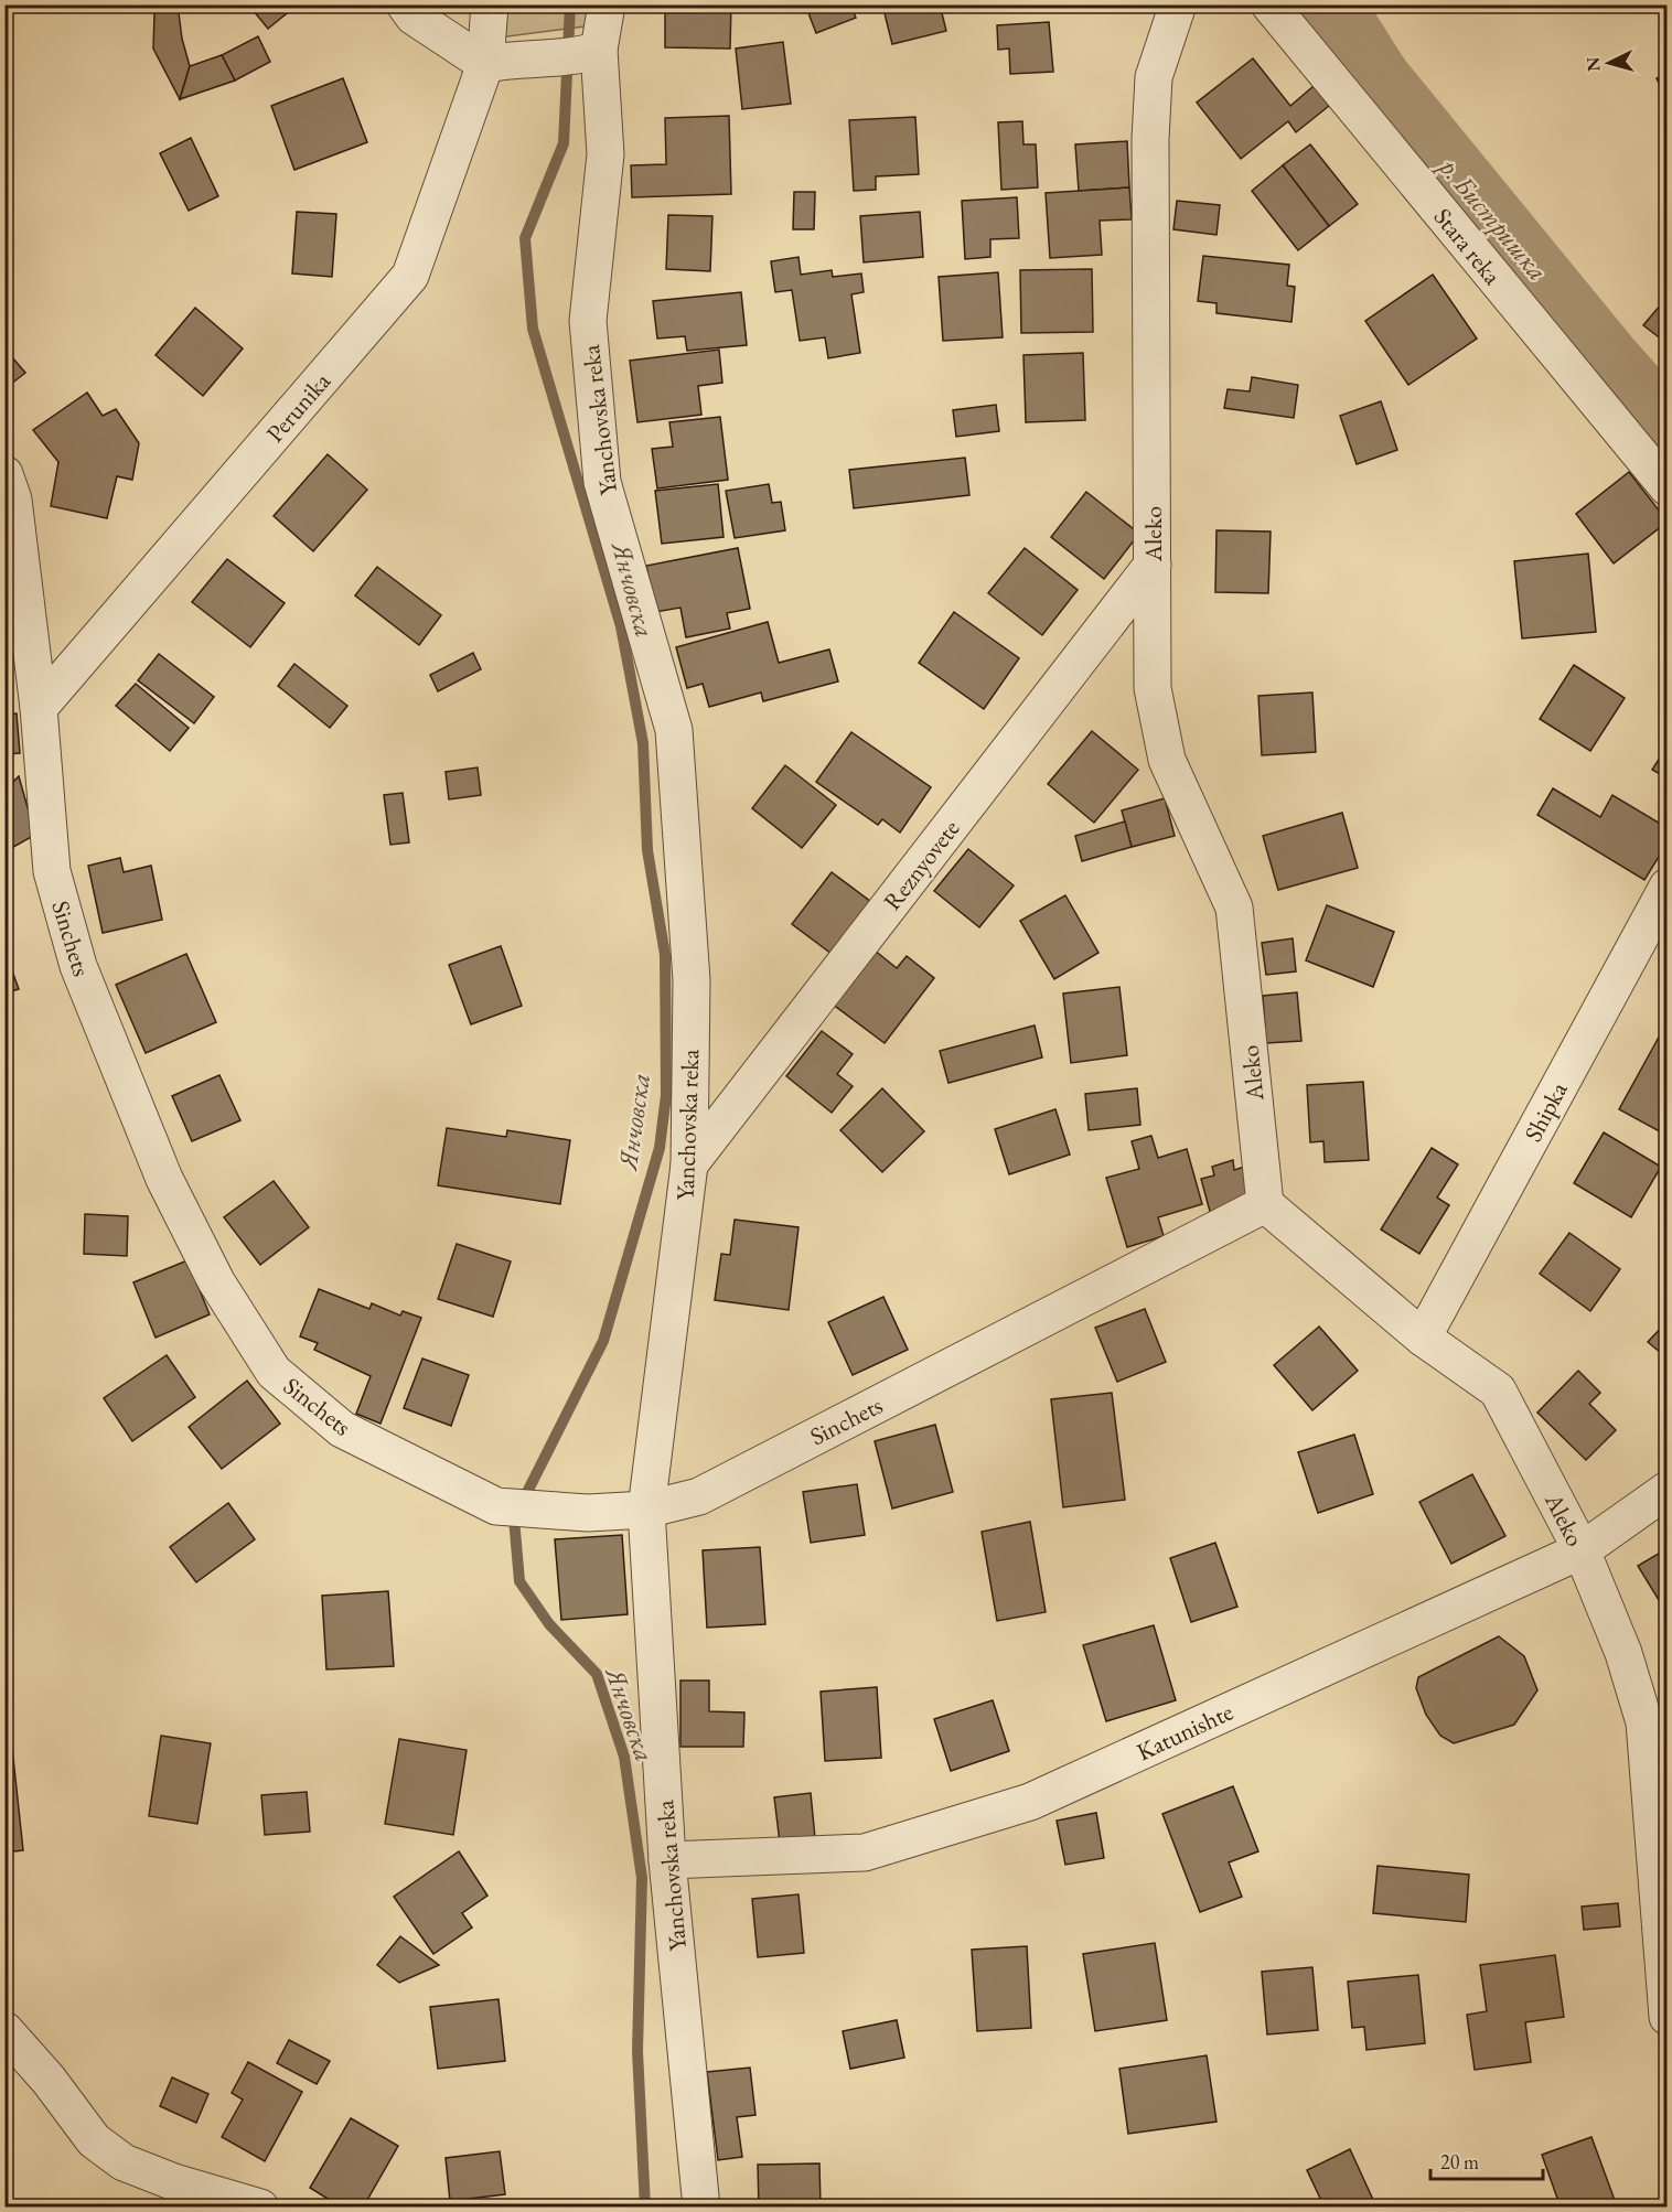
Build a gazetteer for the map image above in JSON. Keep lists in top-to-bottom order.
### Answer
{
  "streets": {
    "street": [
      "Stara reka",
      "Perunika",
      "Yanchovska reka",
      "Aleko",
      "Reznyovete",
      "Sinchets",
      "Shipka",
      "Katunishte"
    ]
  },
  "crossings": [
    ["Perunika", "Sinchets"],
    ["Yanchovska reka", "Reznyovete"],
    ["Yanchovska reka", "Sinchets"],
    ["Yanchovska reka", "Katunishte"],
    ["Aleko", "Reznyovete"],
    ["Aleko", "Sinchets"],
    ["Aleko", "Shipka"],
    ["Aleko", "Katunishte"]
  ],
  "water": ["р. Бистришка", "Янчовска"],
  "scale_bar": "20 m",
  "north": "left"
}
